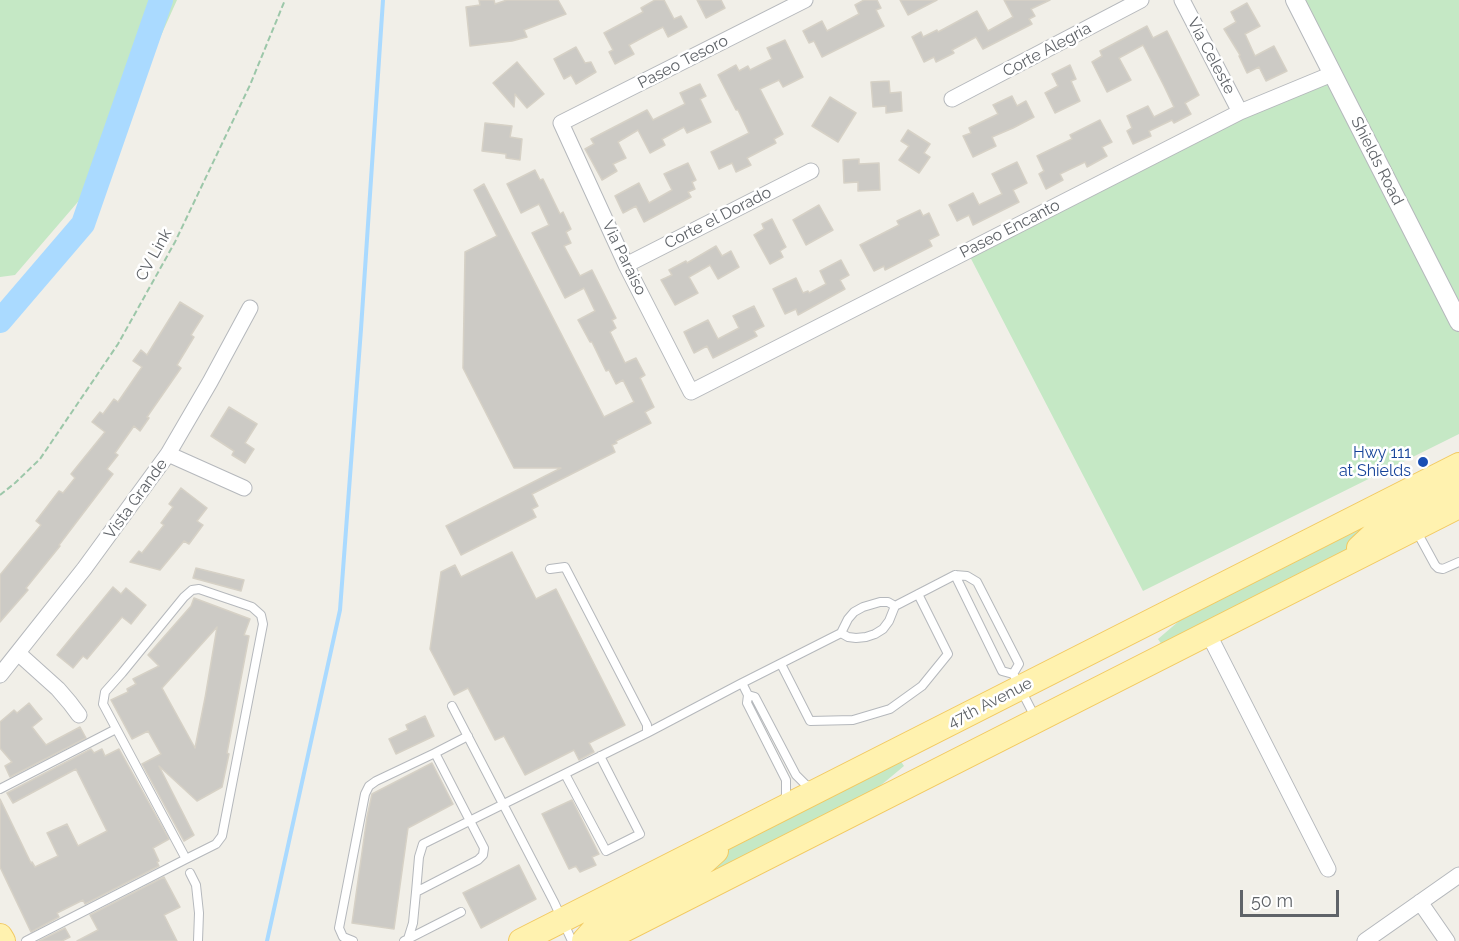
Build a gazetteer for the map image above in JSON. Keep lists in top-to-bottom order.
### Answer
{
  "streets": {
    "main road": ["47th Avenue"],
    "street": [
      "Corte Alegria",
      "Via Celeste",
      "Paseo Tesoro",
      "Shields Road",
      "Corte el Dorado",
      "Paseo Encanto",
      "Via Paraiso",
      "Vista Grande"
    ],
    "path": ["CV Link"]
  },
  "crossings": [
    ["Via Celeste", "Paseo Encanto"],
    ["Paseo Tesoro", "Via Paraiso"],
    ["Shields Road", "Paseo Encanto"],
    ["Corte el Dorado", "Via Paraiso"],
    ["Paseo Encanto", "Via Paraiso"]
  ],
  "places": ["Hwy 111 at Shields"],
  "scale_bar": "50 m"
}
